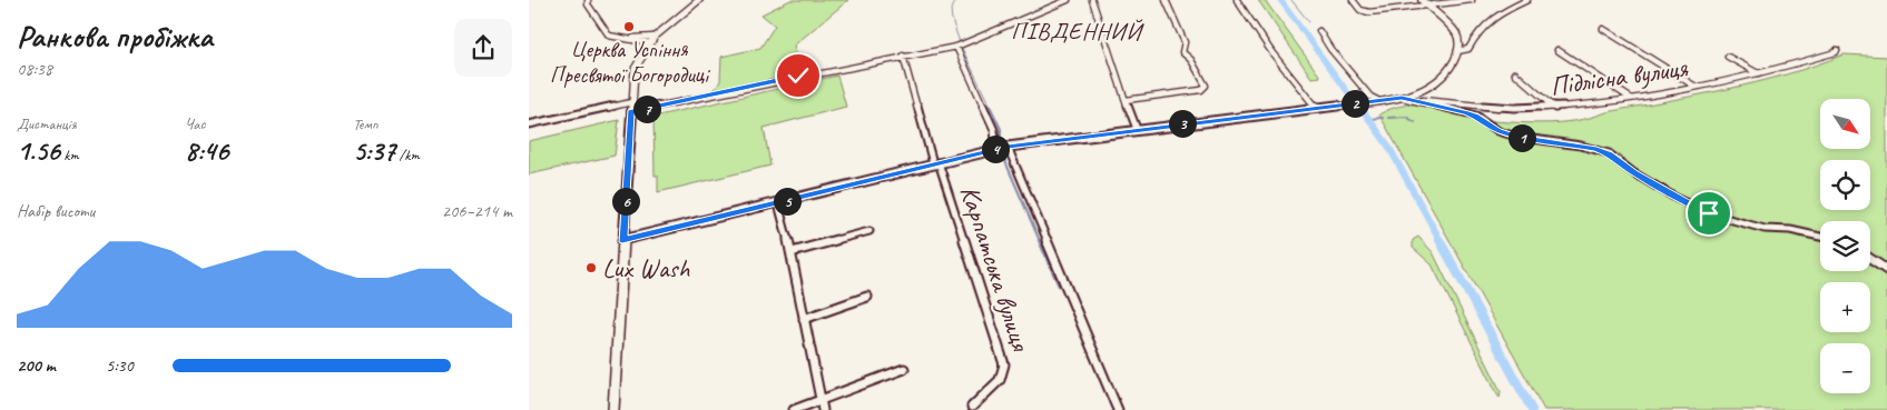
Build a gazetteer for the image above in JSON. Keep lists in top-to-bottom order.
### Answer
{
  "streets": {
    "street": ["Підлісна вулиця", "Карпатська вулиця"]
  },
  "districts": ["ПІВДЕННИЙ"],
  "places": ["Церква Успіння Пресвятої Богородиці", "Lux Wash"],
  "north": "bottom right",
  "page": {
    "heading": ["Ранкова пробіжка", "08:38"],
    "pins": [
      "2",
      "7",
      "3",
      "1",
      "4",
      "5",
      "6"
    ],
    "stats": [
      ["Дистанція", "1.56 km"],
      ["Час", "8:46"],
      ["Темп", "5:37 /km"]
    ],
    "map_buttons": ["+", "−"],
    "chart": ["Набір висоти", "206–214 m"],
    "list": [
      {
        "name": "200 m",
        "note": "5:30"
      }
    ]
  }
}
